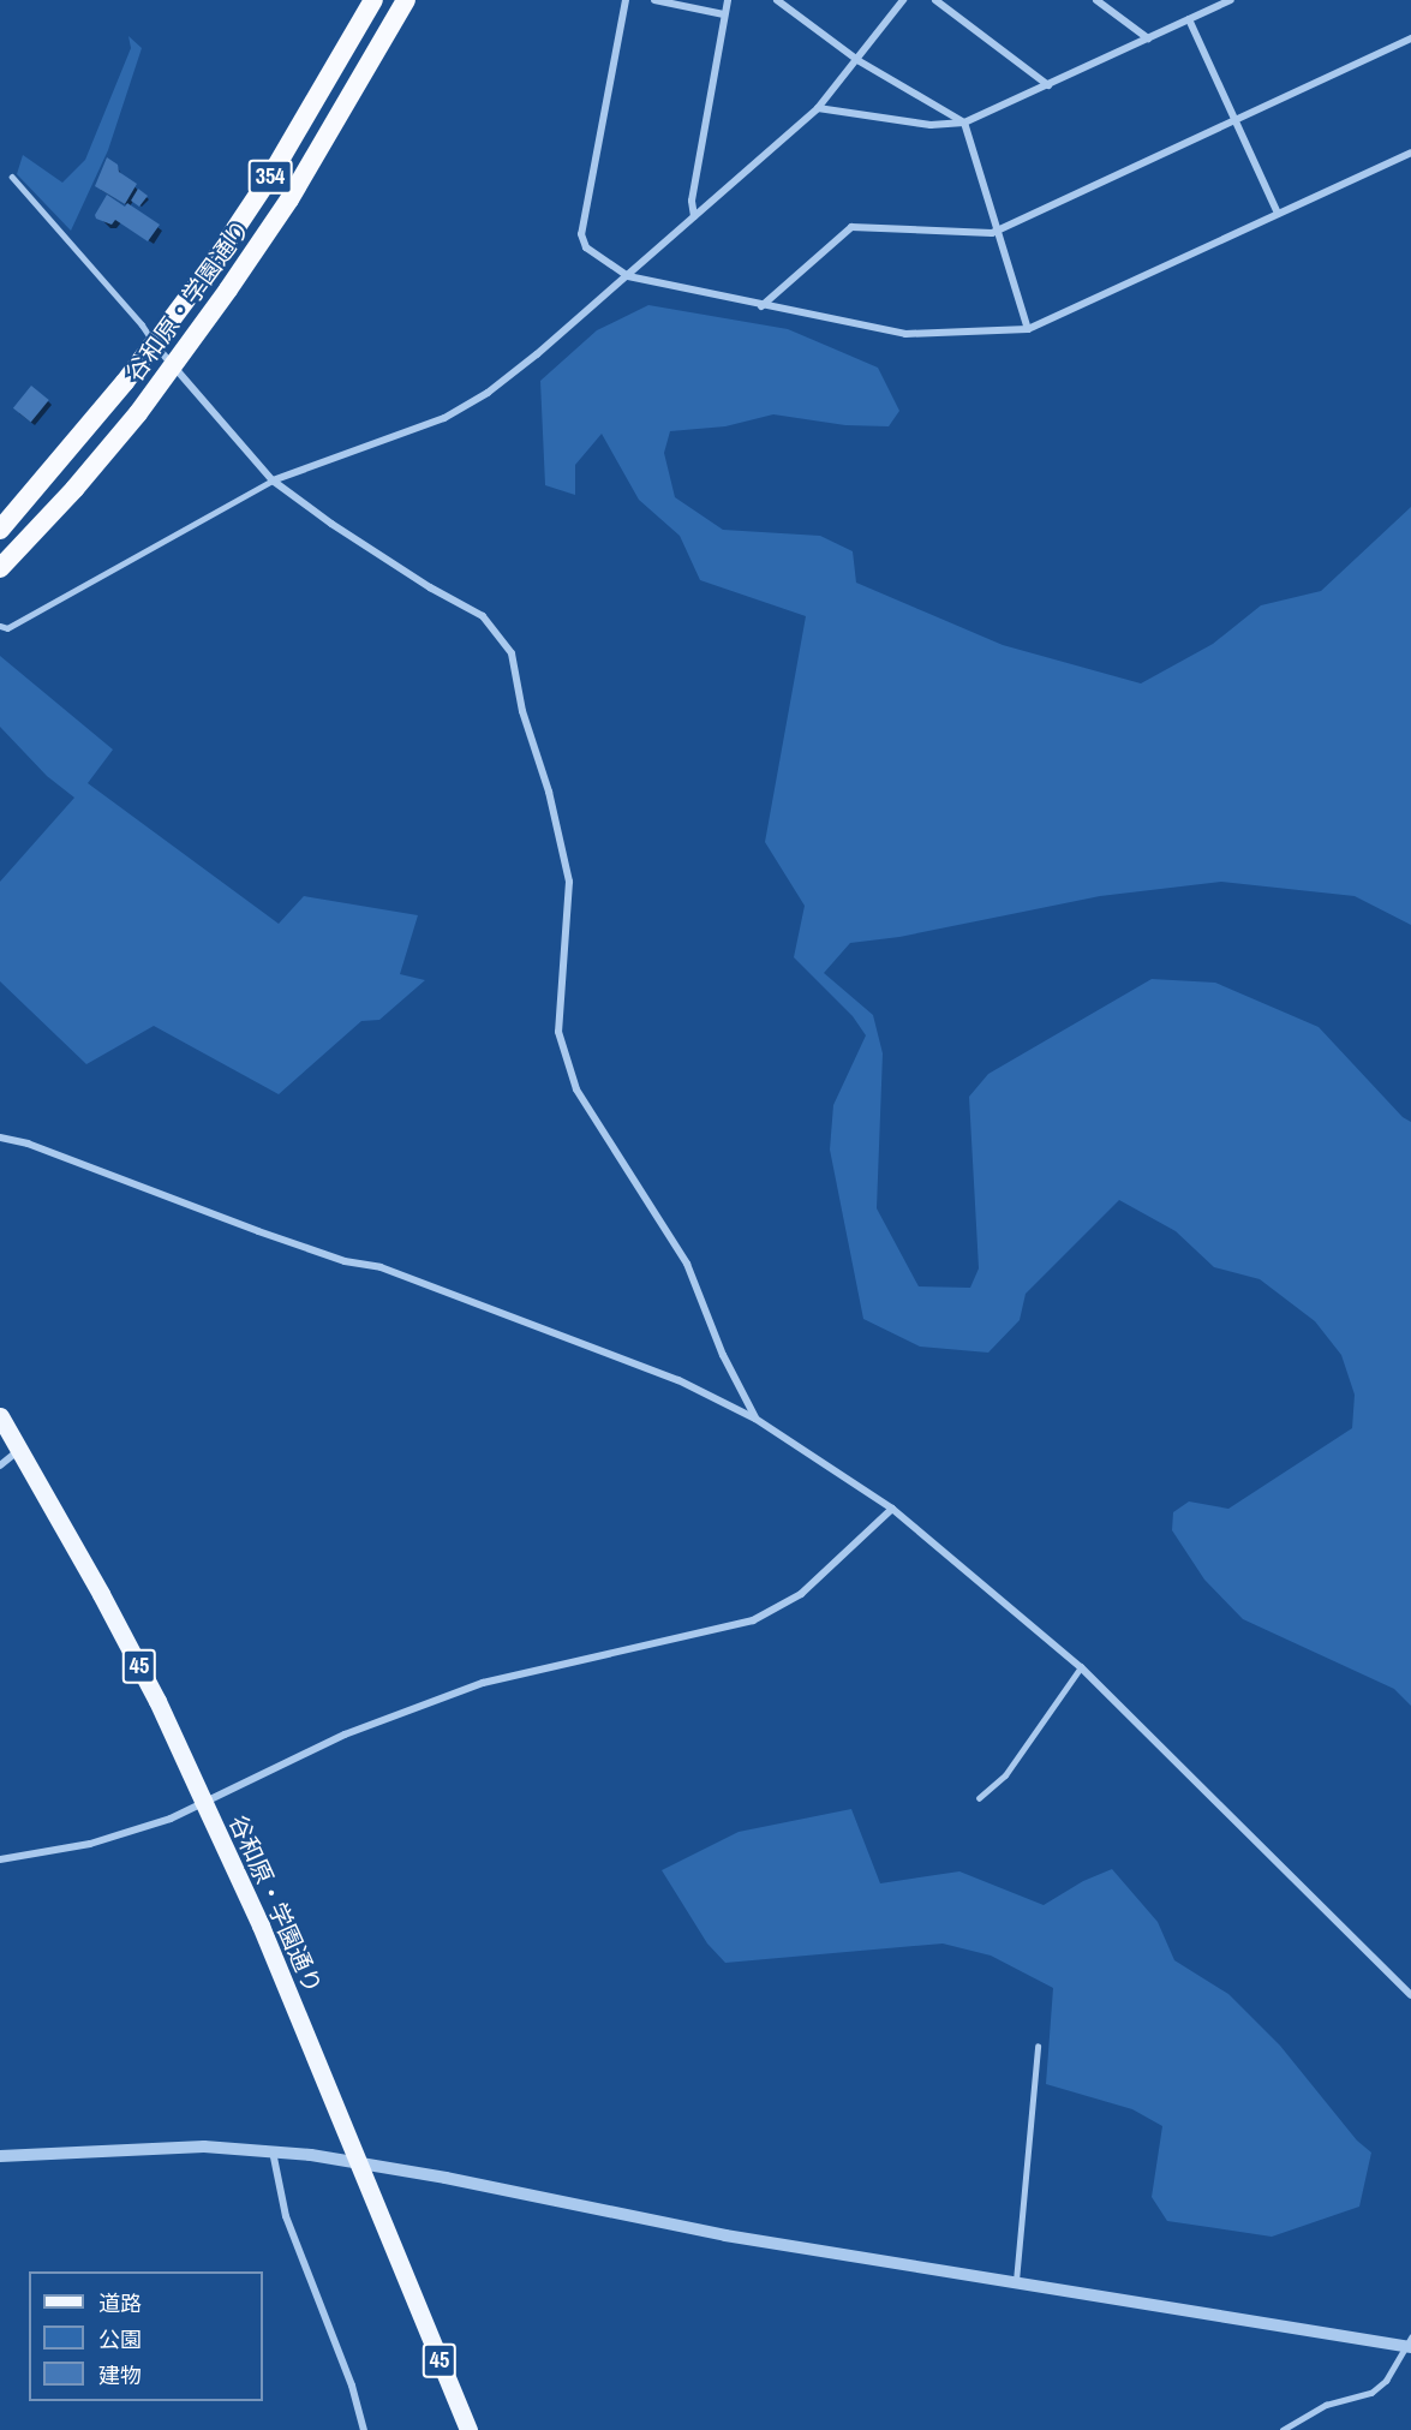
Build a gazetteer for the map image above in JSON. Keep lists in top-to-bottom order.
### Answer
{
  "streets": {
    "highway": ["354", "谷和原・学園通り"],
    "main road": ["45"]
  },
  "legend": ["道路", "公園", "建物"]
}
